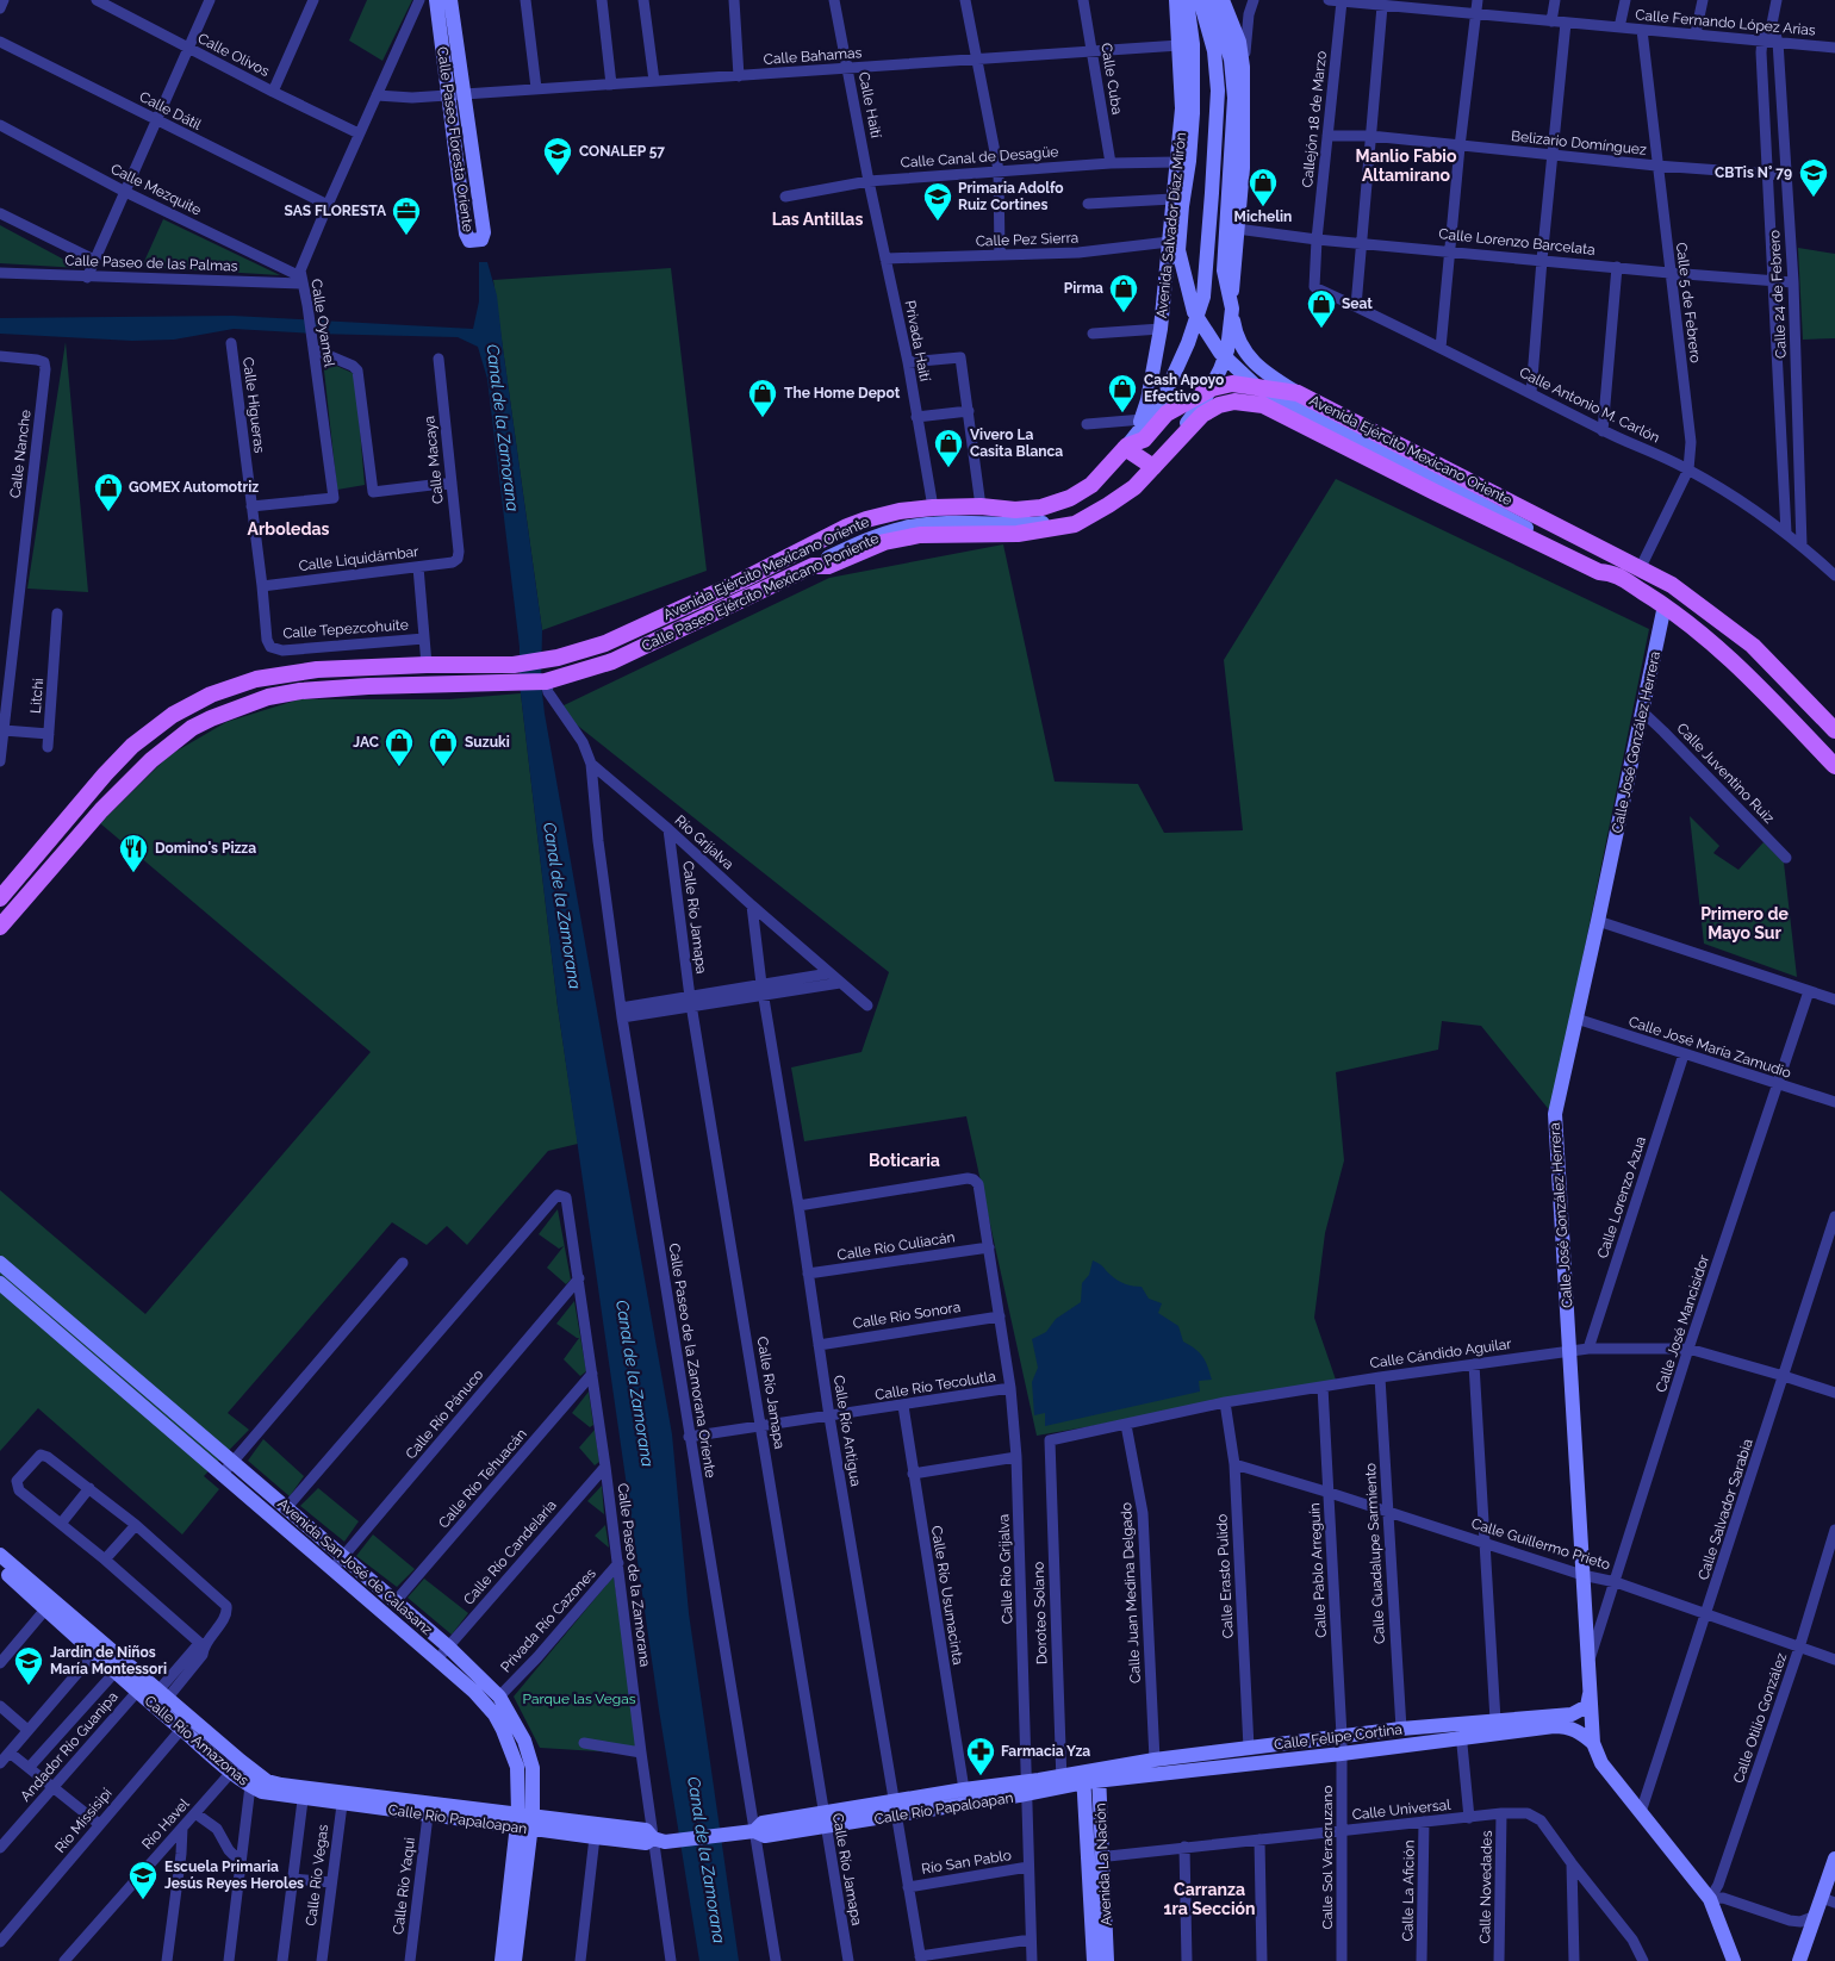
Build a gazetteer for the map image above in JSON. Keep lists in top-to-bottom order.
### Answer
{
  "streets": {
    "main road": ["Avenida Ejército Mexicano Oriente", "Calle Paseo Ejército Mexicano Poniente"],
    "street": [
      "Calle Fernando López Arias",
      "Calle Olivos",
      "Calle Bahamas",
      "Calle Cuba",
      "Calle Haití",
      "Calle Dátil",
      "Callejón 18 de Marzo",
      "Calle Paseo Floresta Oriente",
      "Belizario Domínguez",
      "Calle Canal de Desagüe",
      "Calle Mezquite",
      "Avenida Salvador Díaz Mirón",
      "Calle Pez Sierra",
      "Calle Lorenzo Barcelata",
      "Calle Paseo de las Palmas",
      "Calle 24 de Febrero",
      "Calle 5 de Febrero",
      "Calle Oyamel",
      "Privada Haití",
      "Calle Higueras",
      "Calle Antonio M. Carlón",
      "Calle Nanche",
      "Calle Macaya",
      "Calle Liquidámbar",
      "Calle Tepezcohuite",
      "Litchi",
      "Calle José González Herrera",
      "Calle Juventino Ruiz",
      "Río Grijalva",
      "Calle Río Jamapa",
      "Calle José María Zamudio",
      "Calle Lorenzo Azua",
      "Calle Río Culiacán",
      "Calle Río Sonora",
      "Calle José Mancisidor",
      "Calle Cándido Aguilar",
      "Calle Paseo de la Zamorana Oriente",
      "Calle Río Tecolutla",
      "Calle Río Pánuco",
      "Calle Río Antigua",
      "Calle Río Tehuacán",
      "Calle Salvador Sarabia",
      "Calle Guillermo Prieto",
      "Calle Río Candelaria",
      "Calle Guadalupe Sarmiento",
      "Avenida San José de Calasanz",
      "Calle Río Grijalva",
      "Calle Pablo Arreguín",
      "Calle Paseo de la Zamorana",
      "Calle Erasto Pulido",
      "Calle Juan Medina Delgado",
      "Calle Río Usumacinta",
      "Doroteo Solano",
      "Privada Río Cazones",
      "Calle Otilio González",
      "Calle Felipe Cortina",
      "Calle Río Amazonas",
      "Andador Río Guanipa",
      "Calle Río Papaloapan",
      "Calle Universal",
      "Río Missisipi",
      "Río Havel",
      "Calle Sol Veracruzano",
      "Río San Pablo",
      "Avenida La Nación",
      "Calle Río Vegas",
      "Calle Río Yaqui",
      "Calle Novedades",
      "Calle La Afición"
    ]
  },
  "crossings": [
    ["Calle Fernando López Arias", "Callejón 18 de Marzo"],
    ["Calle Fernando López Arias", "Calle 24 de Febrero"],
    ["Calle Fernando López Arias", "Calle 5 de Febrero"],
    ["Calle Olivos", "Calle Oyamel"],
    ["Calle Bahamas", "Calle Cuba"],
    ["Calle Bahamas", "Calle Haití"],
    ["Calle Bahamas", "Calle Paseo Floresta Oriente"],
    ["Calle Bahamas", "Avenida Salvador Díaz Mirón"],
    ["Calle Cuba", "Calle Canal de Desagüe"],
    ["Calle Haití", "Calle Canal de Desagüe"],
    ["Calle Haití", "Privada Haití"],
    ["Calle Dátil", "Calle Oyamel"],
    ["Callejón 18 de Marzo", "Belizario Domínguez"],
    ["Callejón 18 de Marzo", "Calle Lorenzo Barcelata"],
    ["Callejón 18 de Marzo", "Calle Antonio M. Carlón"],
    ["Belizario Domínguez", "Calle 24 de Febrero"],
    ["Belizario Domínguez", "Calle 5 de Febrero"],
    ["Calle Canal de Desagüe", "Avenida Salvador Díaz Mirón"],
    ["Calle Canal de Desagüe", "Privada Haití"],
    ["Calle Mezquite", "Calle Paseo de las Palmas"],
    ["Calle Mezquite", "Calle Oyamel"],
    ["Avenida Salvador Díaz Mirón", "Calle Pez Sierra"],
    ["Avenida Salvador Díaz Mirón", "Avenida Ejército Mexicano Oriente"],
    ["Calle Pez Sierra", "Privada Haití"],
    ["Calle Lorenzo Barcelata", "Calle 24 de Febrero"],
    ["Calle Lorenzo Barcelata", "Calle 5 de Febrero"],
    ["Calle Paseo de las Palmas", "Calle Oyamel"],
    ["Calle 24 de Febrero", "Calle Antonio M. Carlón"],
    ["Calle 5 de Febrero", "Calle Antonio M. Carlón"],
    ["Calle 5 de Febrero", "Avenida Ejército Mexicano Oriente"],
    ["Calle Oyamel", "Calle Higueras"],
    ["Privada Haití", "Avenida Ejército Mexicano Oriente"],
    ["Calle Higueras", "Calle Liquidámbar"],
    ["Calle Higueras", "Calle Tepezcohuite"],
    ["Avenida Ejército Mexicano Oriente", "Calle José González Herrera"],
    ["Calle Nanche", "Litchi"],
    ["Calle Macaya", "Calle Liquidámbar"],
    ["Calle Paseo Ejército Mexicano Poniente", "Río Grijalva"],
    ["Calle José González Herrera", "Calle Juventino Ruiz"],
    ["Calle José González Herrera", "Calle José María Zamudio"],
    ["Calle José González Herrera", "Calle José Mancisidor"],
    ["Calle José González Herrera", "Calle Cándido Aguilar"],
    ["Calle José González Herrera", "Calle Guillermo Prieto"],
    ["Calle José González Herrera", "Calle Felipe Cortina"],
    ["Río Grijalva", "Calle Río Jamapa"],
    ["Río Grijalva", "Calle Paseo de la Zamorana Oriente"],
    ["Río Grijalva", "Calle Río Antigua"],
    ["Calle Río Jamapa", "Calle Río Tecolutla"],
    ["Calle Río Jamapa", "Calle Río Papaloapan"],
    ["Calle José María Zamudio", "Calle Lorenzo Azua"],
    ["Calle José María Zamudio", "Calle José Mancisidor"],
    ["Calle Lorenzo Azua", "Calle Cándido Aguilar"],
    ["Calle Río Culiacán", "Calle Río Antigua"],
    ["Calle Río Culiacán", "Calle Río Grijalva"],
    ["Calle Río Sonora", "Calle Río Antigua"],
    ["Calle Río Sonora", "Calle Río Grijalva"],
    ["Calle José Mancisidor", "Calle Cándido Aguilar"],
    ["Calle José Mancisidor", "Calle Guillermo Prieto"],
    ["Calle Cándido Aguilar", "Calle Salvador Sarabia"],
    ["Calle Cándido Aguilar", "Calle Guadalupe Sarmiento"],
    ["Calle Cándido Aguilar", "Calle Pablo Arreguín"],
    ["Calle Cándido Aguilar", "Calle Erasto Pulido"],
    ["Calle Cándido Aguilar", "Calle Juan Medina Delgado"],
    ["Calle Cándido Aguilar", "Doroteo Solano"],
    ["Calle Paseo de la Zamorana Oriente", "Calle Río Tecolutla"],
    ["Calle Paseo de la Zamorana Oriente", "Calle Río Papaloapan"],
    ["Calle Río Tecolutla", "Calle Río Antigua"],
    ["Calle Río Tecolutla", "Calle Río Grijalva"],
    ["Calle Río Tecolutla", "Calle Río Usumacinta"],
    ["Calle Río Pánuco", "Avenida San José de Calasanz"],
    ["Calle Río Pánuco", "Calle Paseo de la Zamorana"],
    ["Calle Río Antigua", "Calle Río Grijalva"],
    ["Calle Río Antigua", "Calle Río Papaloapan"],
    ["Calle Río Antigua", "Río San Pablo"],
    ["Calle Río Tehuacán", "Avenida San José de Calasanz"],
    ["Calle Río Tehuacán", "Calle Paseo de la Zamorana"],
    ["Calle Salvador Sarabia", "Calle Guillermo Prieto"],
    ["Calle Salvador Sarabia", "Calle Felipe Cortina"],
    ["Calle Guillermo Prieto", "Calle Guadalupe Sarmiento"],
    ["Calle Guillermo Prieto", "Calle Pablo Arreguín"],
    ["Calle Guillermo Prieto", "Calle Erasto Pulido"],
    ["Calle Guillermo Prieto", "Calle Otilio González"],
    ["Calle Río Candelaria", "Avenida San José de Calasanz"],
    ["Calle Río Candelaria", "Calle Paseo de la Zamorana"],
    ["Calle Guadalupe Sarmiento", "Calle Felipe Cortina"],
    ["Avenida San José de Calasanz", "Calle Paseo de la Zamorana"],
    ["Avenida San José de Calasanz", "Privada Río Cazones"],
    ["Avenida San José de Calasanz", "Calle Río Papaloapan"],
    ["Calle Río Grijalva", "Doroteo Solano"],
    ["Calle Río Grijalva", "Calle Felipe Cortina"],
    ["Calle Río Grijalva", "Calle Río Papaloapan"],
    ["Calle Río Grijalva", "Río San Pablo"],
    ["Calle Pablo Arreguín", "Calle Felipe Cortina"],
    ["Calle Pablo Arreguín", "Calle Sol Veracruzano"],
    ["Calle Paseo de la Zamorana", "Privada Río Cazones"],
    ["Calle Paseo de la Zamorana", "Calle Río Papaloapan"],
    ["Calle Erasto Pulido", "Calle Felipe Cortina"],
    ["Calle Juan Medina Delgado", "Calle Felipe Cortina"],
    ["Calle Río Usumacinta", "Calle Río Papaloapan"],
    ["Doroteo Solano", "Calle Felipe Cortina"],
    ["Doroteo Solano", "Calle Río Papaloapan"],
    ["Calle Otilio González", "Calle Felipe Cortina"],
    ["Calle Felipe Cortina", "Calle Río Papaloapan"],
    ["Calle Felipe Cortina", "Calle Sol Veracruzano"],
    ["Calle Felipe Cortina", "Avenida La Nación"],
    ["Calle Río Amazonas", "Andador Río Guanipa"],
    ["Calle Río Amazonas", "Calle Río Papaloapan"],
    ["Calle Río Amazonas", "Río Missisipi"],
    ["Calle Río Amazonas", "Río Havel"],
    ["Calle Río Papaloapan", "Calle Río Vegas"],
    ["Calle Río Papaloapan", "Calle Río Yaqui"],
    ["Calle Universal", "Calle Sol Veracruzano"],
    ["Calle Universal", "Avenida La Nación"],
    ["Calle Universal", "Calle Novedades"],
    ["Calle Universal", "Calle La Afición"]
  ],
  "districts": [
    "Manlio Fabio Altamirano",
    "Las Antillas",
    "Arboledas",
    "Primero de Mayo Sur",
    "Boticaria",
    "Carranza 1ra Sección"
  ],
  "water": ["Canal de la Zamorana"],
  "parks": ["Parque las Vegas"],
  "places": {
    "school or university": [
      "CONALEP 57",
      "CBTis N° 79",
      "Primaria Adolfo Ruiz Cortines",
      "Jardín de Niños María Montessori",
      "Escuela Primaria Jesús Reyes Heroles"
    ],
    "shop": [
      "Michelin",
      "Pirma",
      "Seat",
      "Cash Apoyo Efectivo",
      "The Home Depot",
      "Vivero La Casita Blanca",
      "GOMEX Automotriz",
      "JAC",
      "Suzuki"
    ],
    "office": ["SAS FLORESTA"],
    "restaurant": ["Domino's Pizza"],
    "pharmacy": ["Farmacia Yza"]
  }
}
